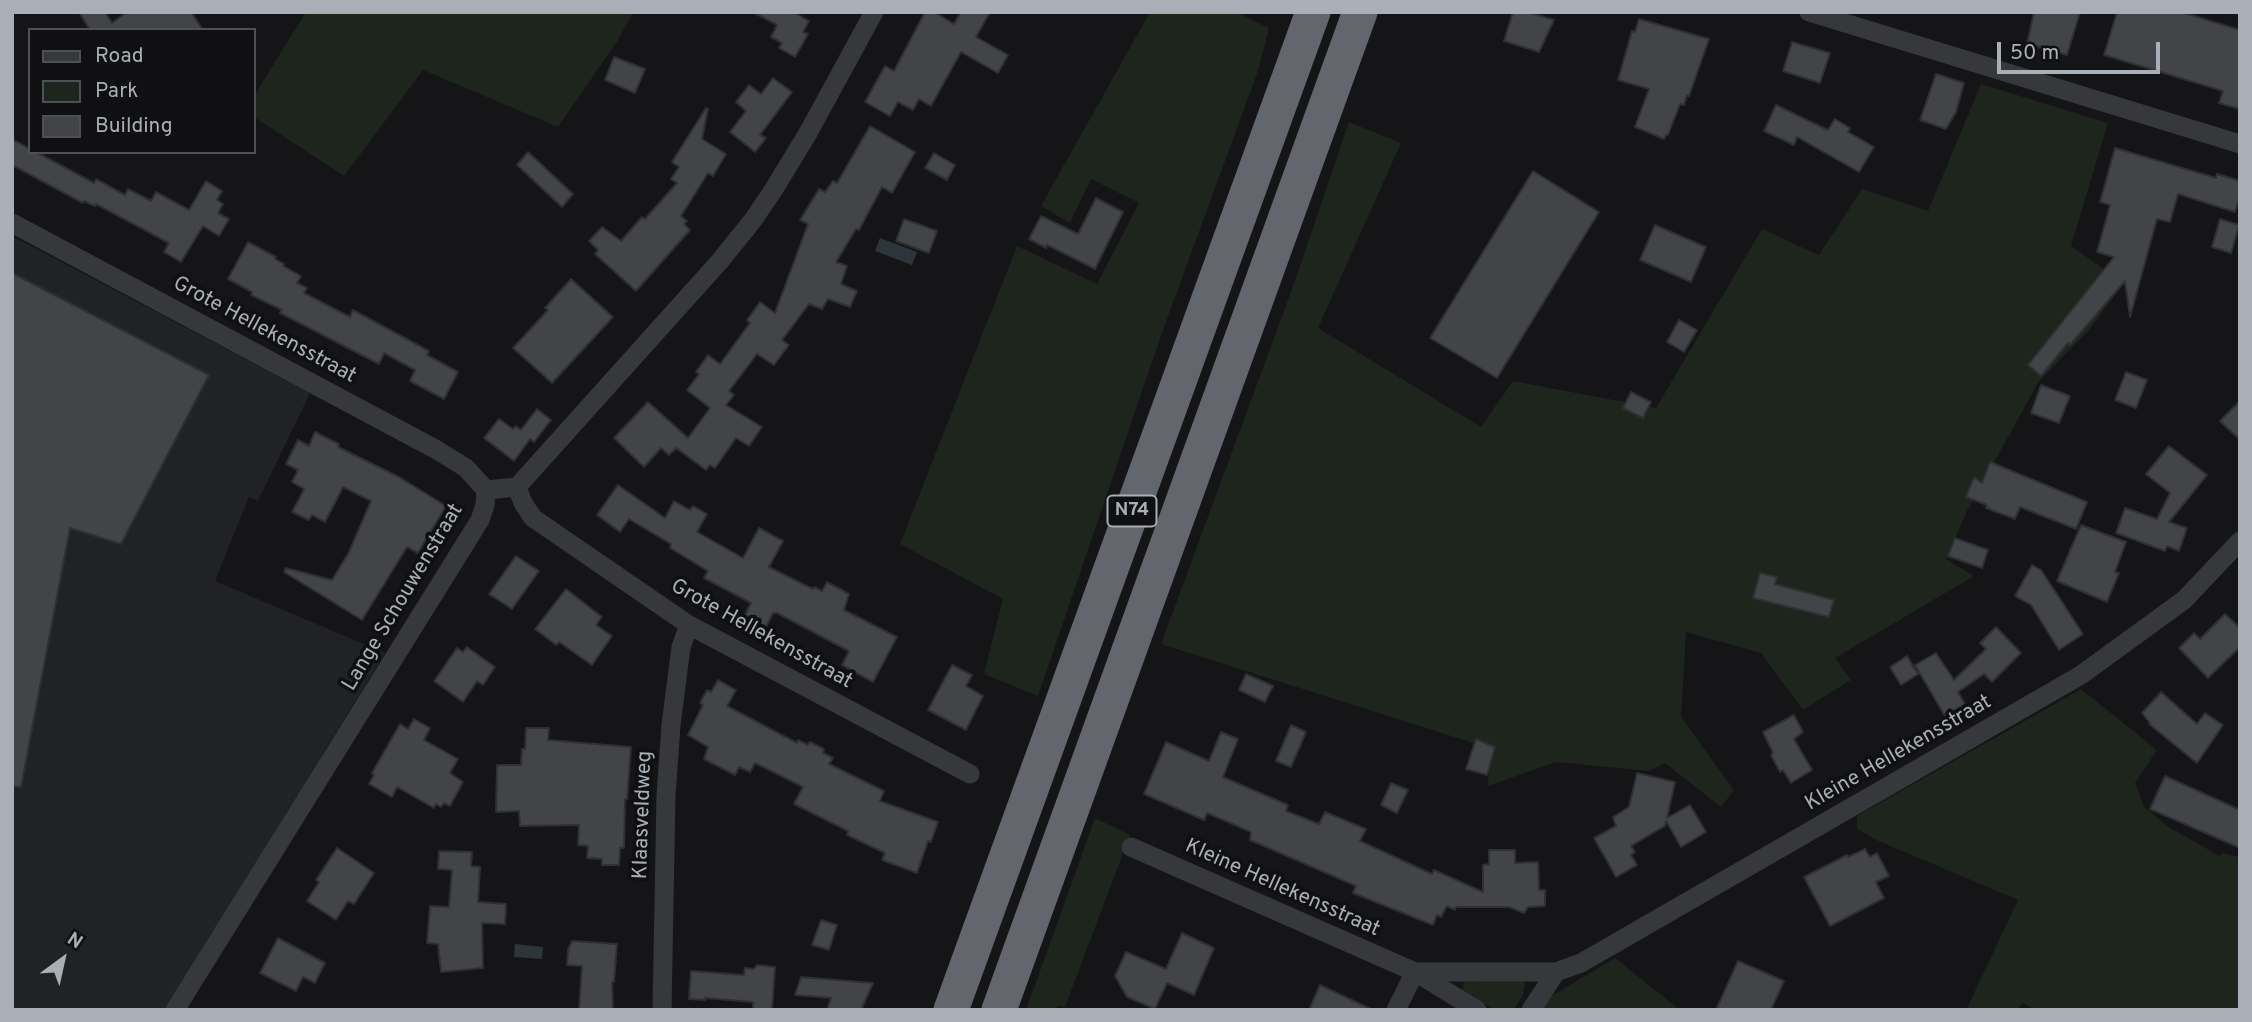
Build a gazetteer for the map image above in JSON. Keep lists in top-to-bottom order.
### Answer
{
  "streets": {
    "highway": ["N74"],
    "street": [
      "Grote Hellekensstraat",
      "Lange Schouwenstraat",
      "Kleine Hellekensstraat",
      "Klaasveldweg"
    ]
  },
  "crossings": [
    ["Grote Hellekensstraat", "Lange Schouwenstraat"],
    ["Grote Hellekensstraat", "Klaasveldweg"]
  ],
  "legend": ["Road", "Park", "Building"],
  "scale_bar": "50 m",
  "north": "top right"
}
